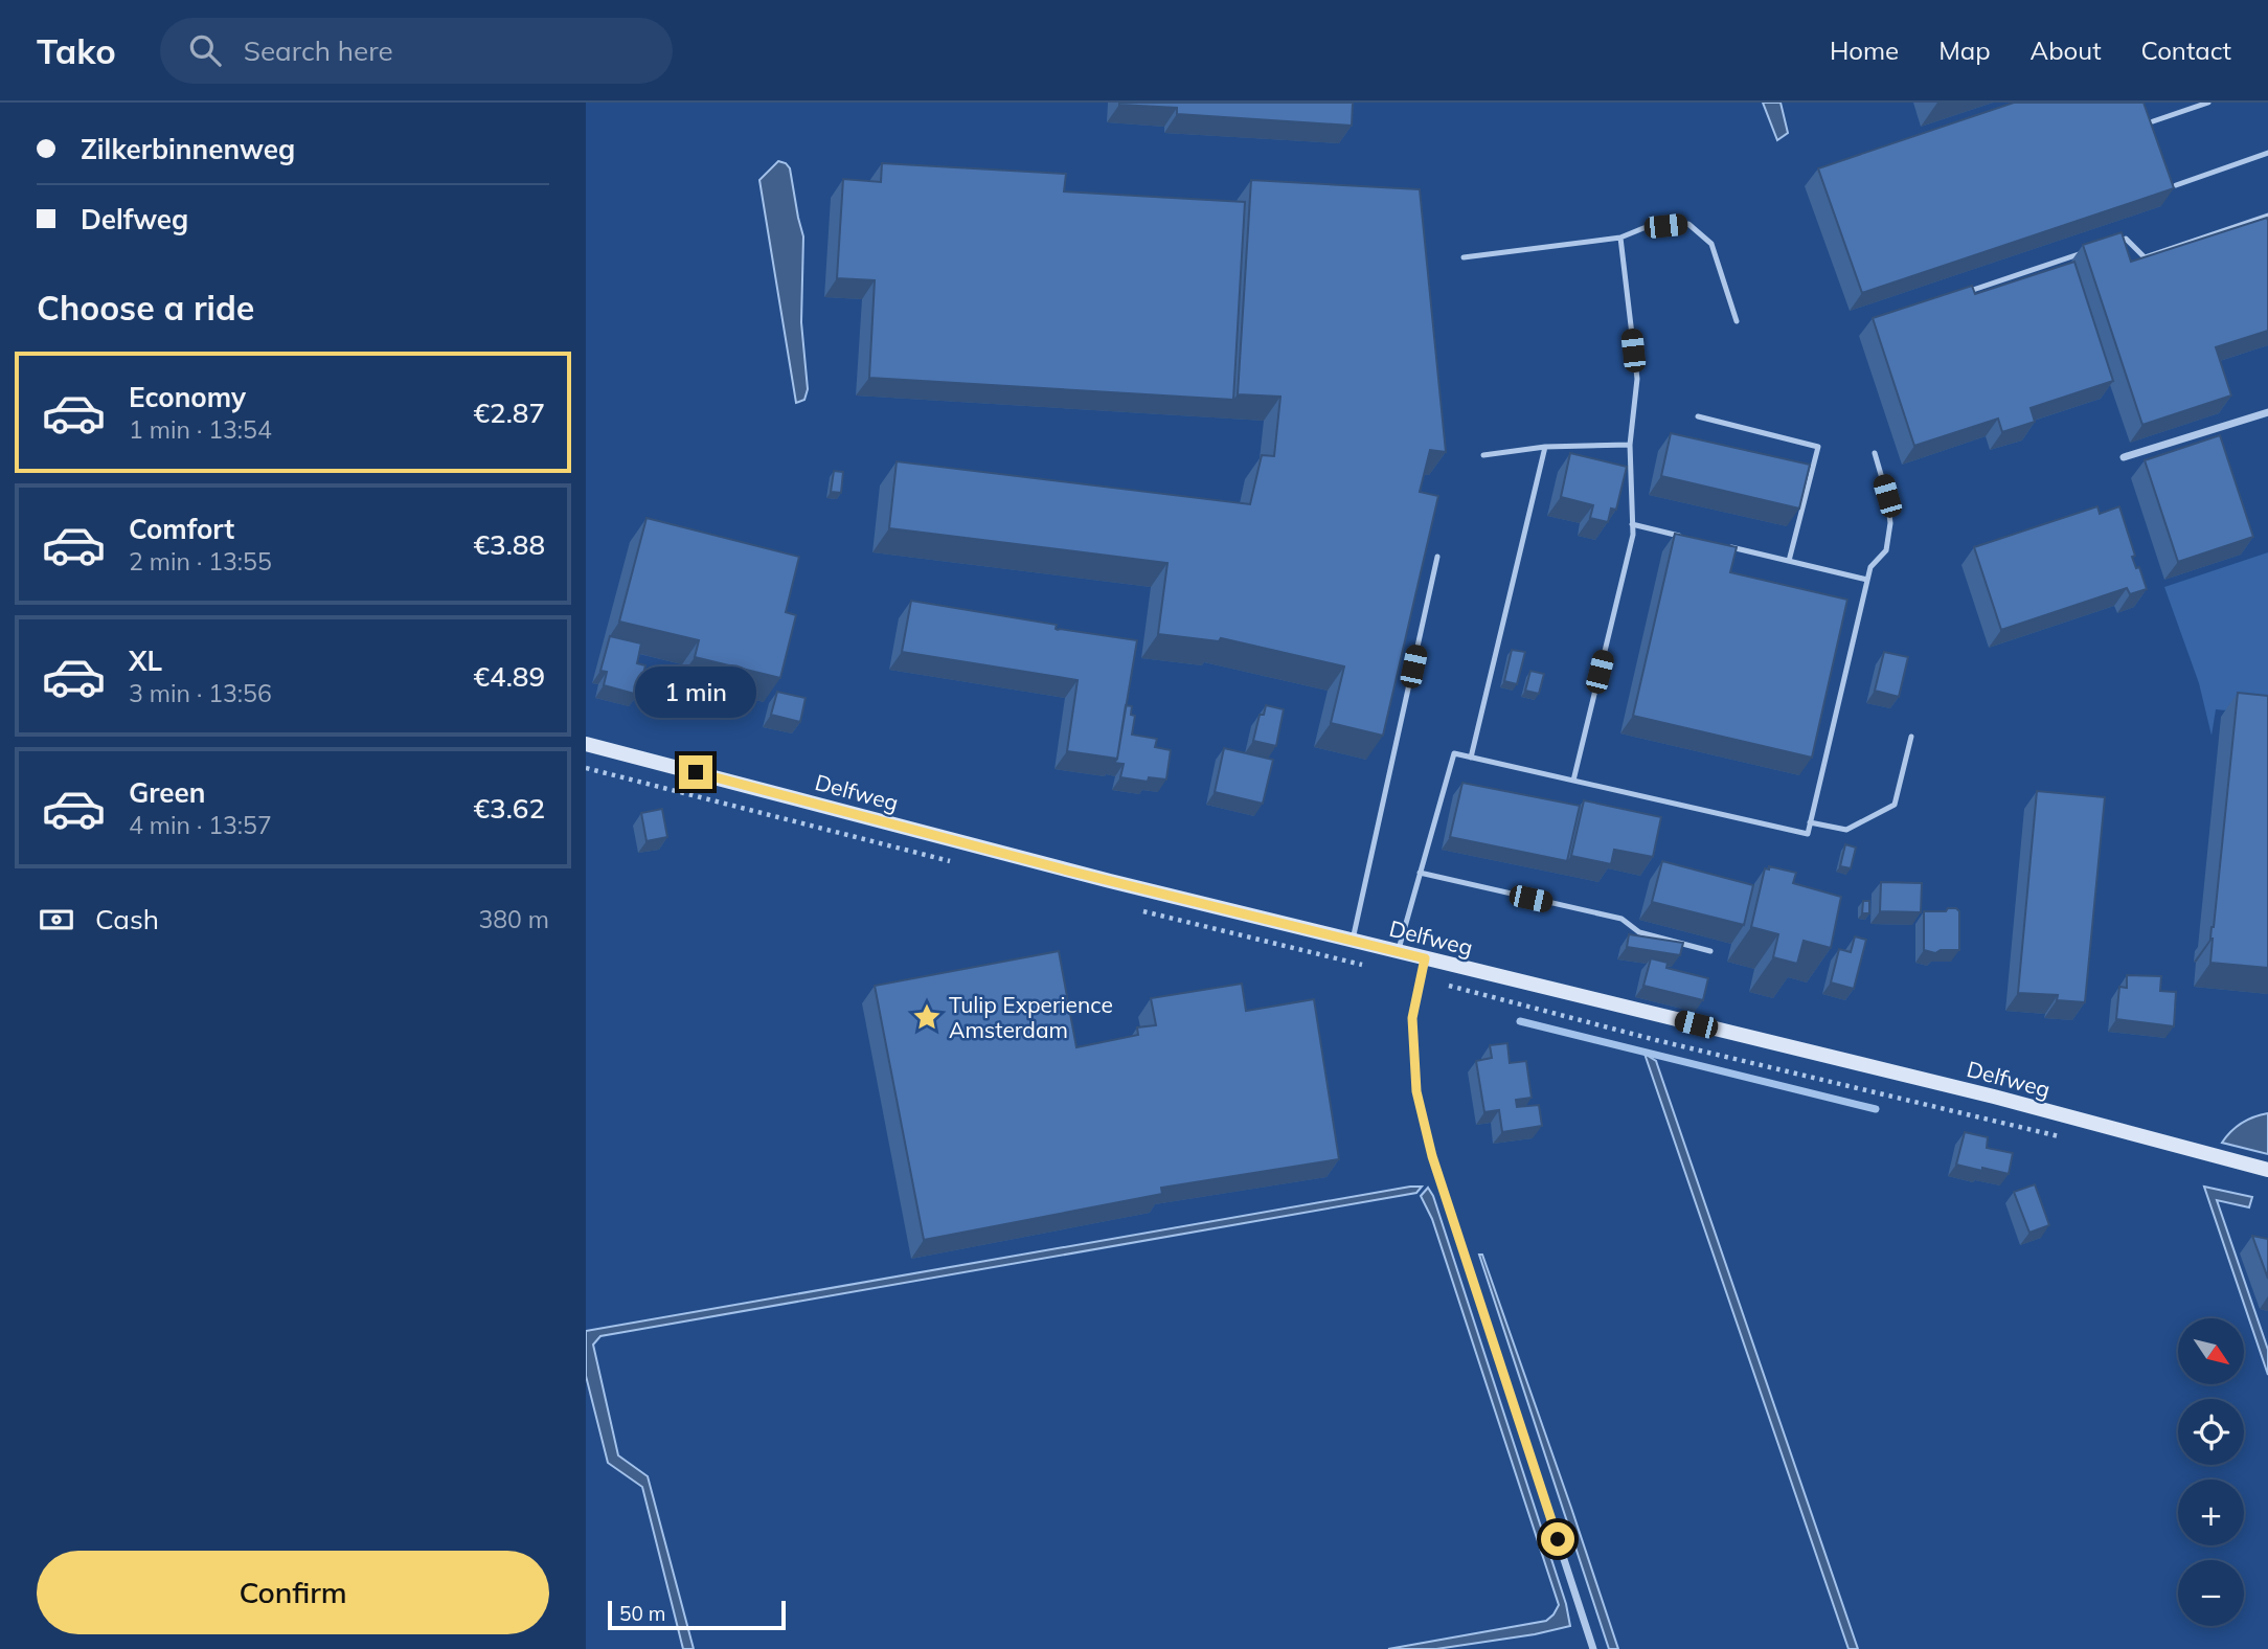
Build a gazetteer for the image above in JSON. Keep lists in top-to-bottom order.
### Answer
{
  "streets": {
    "main road": ["Delfweg"]
  },
  "places": {
    "place": ["Tulip Experience Amsterdam"]
  },
  "scale_bar": "50 m",
  "north": "bottom right",
  "page": {
    "header": "Tako",
    "search": "Search here",
    "nav": [
      "Home",
      "Map",
      "About",
      "Contact"
    ],
    "banner": ["Zilkerbinnenweg", "Delfweg"],
    "heading": "Choose a ride",
    "list": [
      {
        "name": "Economy",
        "note": "1 min · 13:54",
        "value": "€2.87"
      },
      {
        "name": "Comfort",
        "note": "2 min · 13:55",
        "value": "€3.88"
      },
      {
        "name": "XL",
        "note": "3 min · 13:56",
        "value": "€4.89"
      },
      {
        "name": "Green",
        "note": "4 min · 13:57",
        "value": "€3.62"
      }
    ],
    "bubble": "1 min",
    "pay": ["Cash", "380 m"],
    "map_buttons": ["+", "−"],
    "buttons": "Confirm",
    "scale": "50 m"
  }
}
